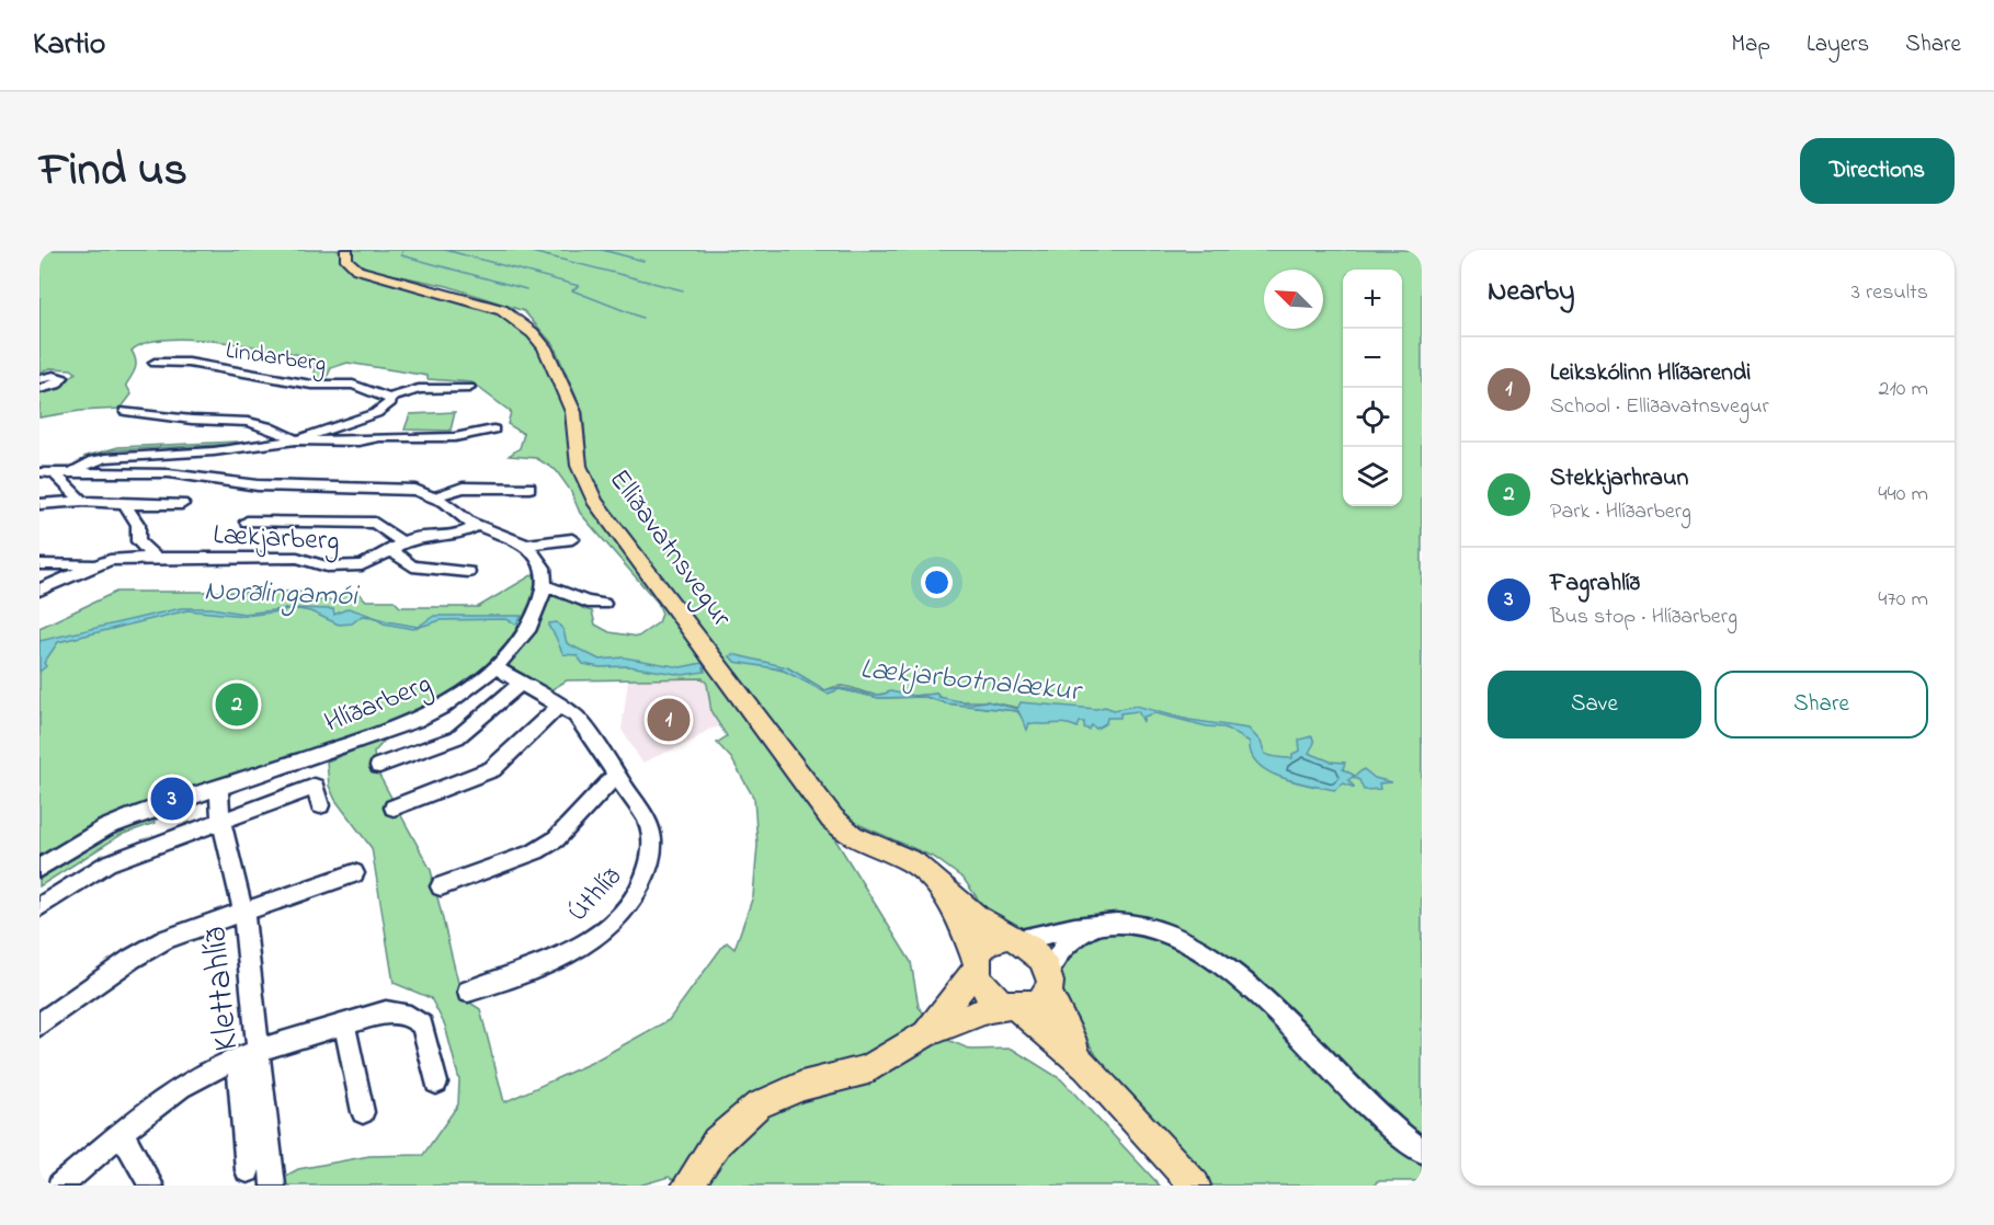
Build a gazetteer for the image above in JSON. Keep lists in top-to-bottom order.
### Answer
{
  "streets": {
    "main road": ["Elliðavatnsvegur"],
    "street": [
      "Lindarberg",
      "Lækjarberg",
      "Hlíðarberg",
      "Úthlíð",
      "Klettahlíð"
    ]
  },
  "crossings": [
    ["Hlíðarberg", "Úthlíð"],
    ["Hlíðarberg", "Klettahlíð"]
  ],
  "water": ["Norðlingamói", "Lækjarbotnalækur"],
  "north": "top left",
  "page": {
    "header": "Kartio",
    "nav": ["Map", "Layers", "Share"],
    "title": "Find us",
    "buttons": [
      "Directions",
      ["Save", "Share"]
    ],
    "heading": ["Nearby", "3 results"],
    "map_buttons": ["+", "−"],
    "list": [
      {
        "mark": "1",
        "name": "Leikskólinn Hlíðarendi",
        "note": "School · Elliðavatnsvegur",
        "value": "210 m"
      },
      {
        "mark": "2",
        "name": "Stekkjarhraun",
        "note": "Park · Hlíðarberg",
        "value": "440 m"
      },
      {
        "mark": "3",
        "name": "Fagrahlíð",
        "note": "Bus stop · Hlíðarberg",
        "value": "470 m"
      }
    ],
    "pins": ["2", "1", "3"]
  }
}
